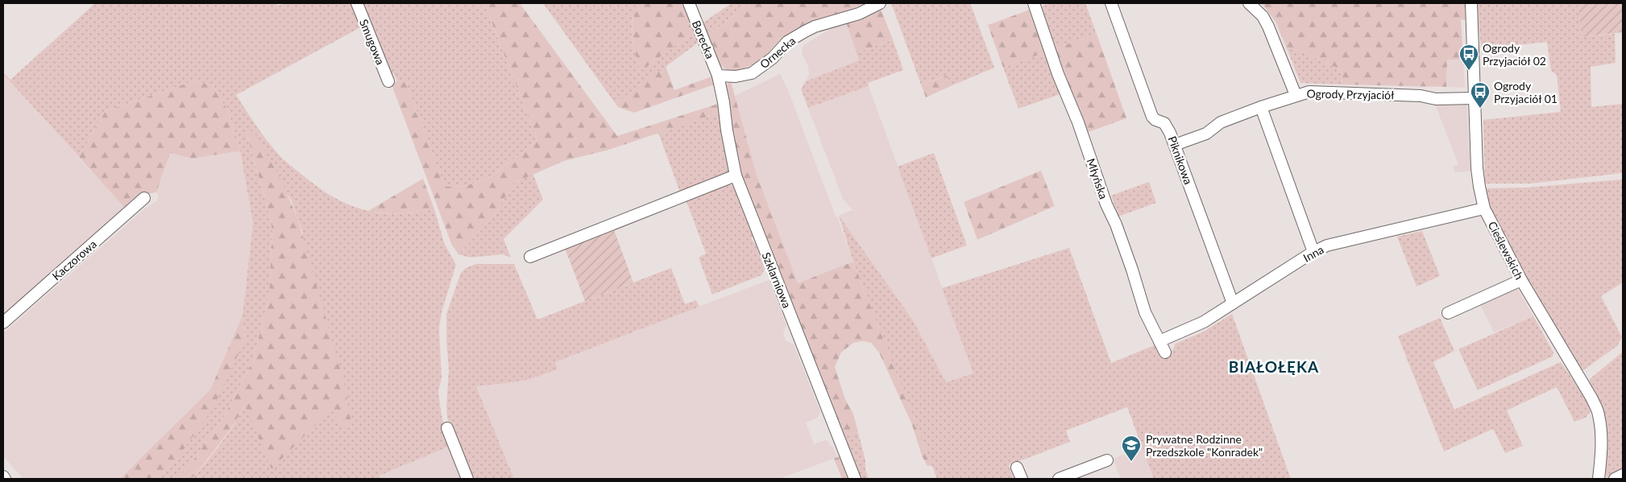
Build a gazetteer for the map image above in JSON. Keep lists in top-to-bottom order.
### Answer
{
  "streets": {
    "street": [
      "Borecka",
      "Smugowa",
      "Ornecka",
      "Ogrody Przyjaciół",
      "Piknikowa",
      "Młyńska",
      "Cieślewskich",
      "Inna",
      "Kaczorowa",
      "Szklarniowa"
    ]
  },
  "crossings": [
    ["Borecka", "Ornecka"],
    ["Borecka", "Szklarniowa"],
    ["Ornecka", "Szklarniowa"],
    ["Ogrody Przyjaciół", "Piknikowa"],
    ["Ogrody Przyjaciół", "Cieślewskich"],
    ["Piknikowa", "Inna"],
    ["Młyńska", "Inna"],
    ["Cieślewskich", "Inna"]
  ],
  "districts": ["BIAŁOŁĘKA"],
  "places": {
    "bus stop": ["Ogrody Przyjaciół 02", "Ogrody Przyjaciół 01"],
    "school or university": ["Prywatne Rodzinne Przedszkole \"Konradek\""]
  }
}
